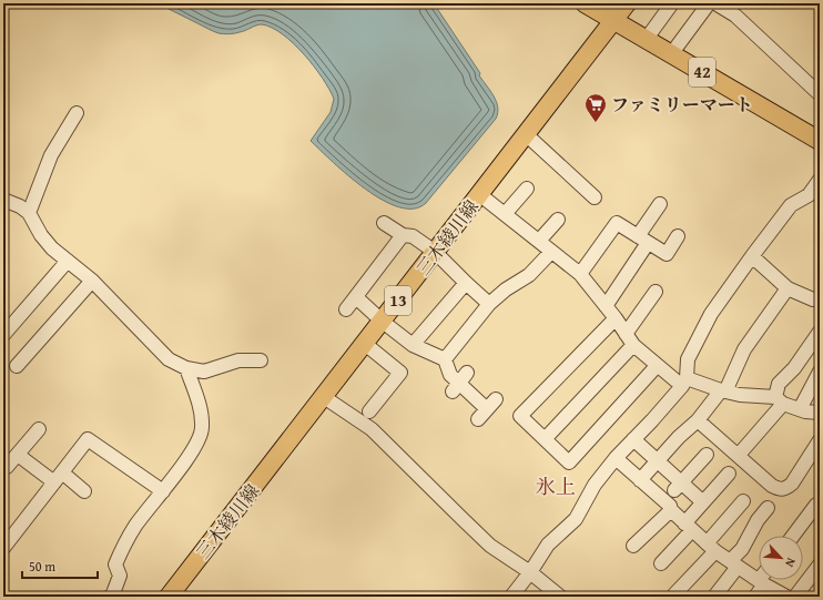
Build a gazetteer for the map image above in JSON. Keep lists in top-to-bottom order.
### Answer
{
  "streets": {
    "main road": ["42", "三木綾川線", "13"]
  },
  "crossings": [
    ["42", "三木綾川線"]
  ],
  "districts": ["氷上"],
  "places": {
    "supermarket": ["ファミリーマート"]
  },
  "scale_bar": "50 m",
  "north": "bottom right"
}
